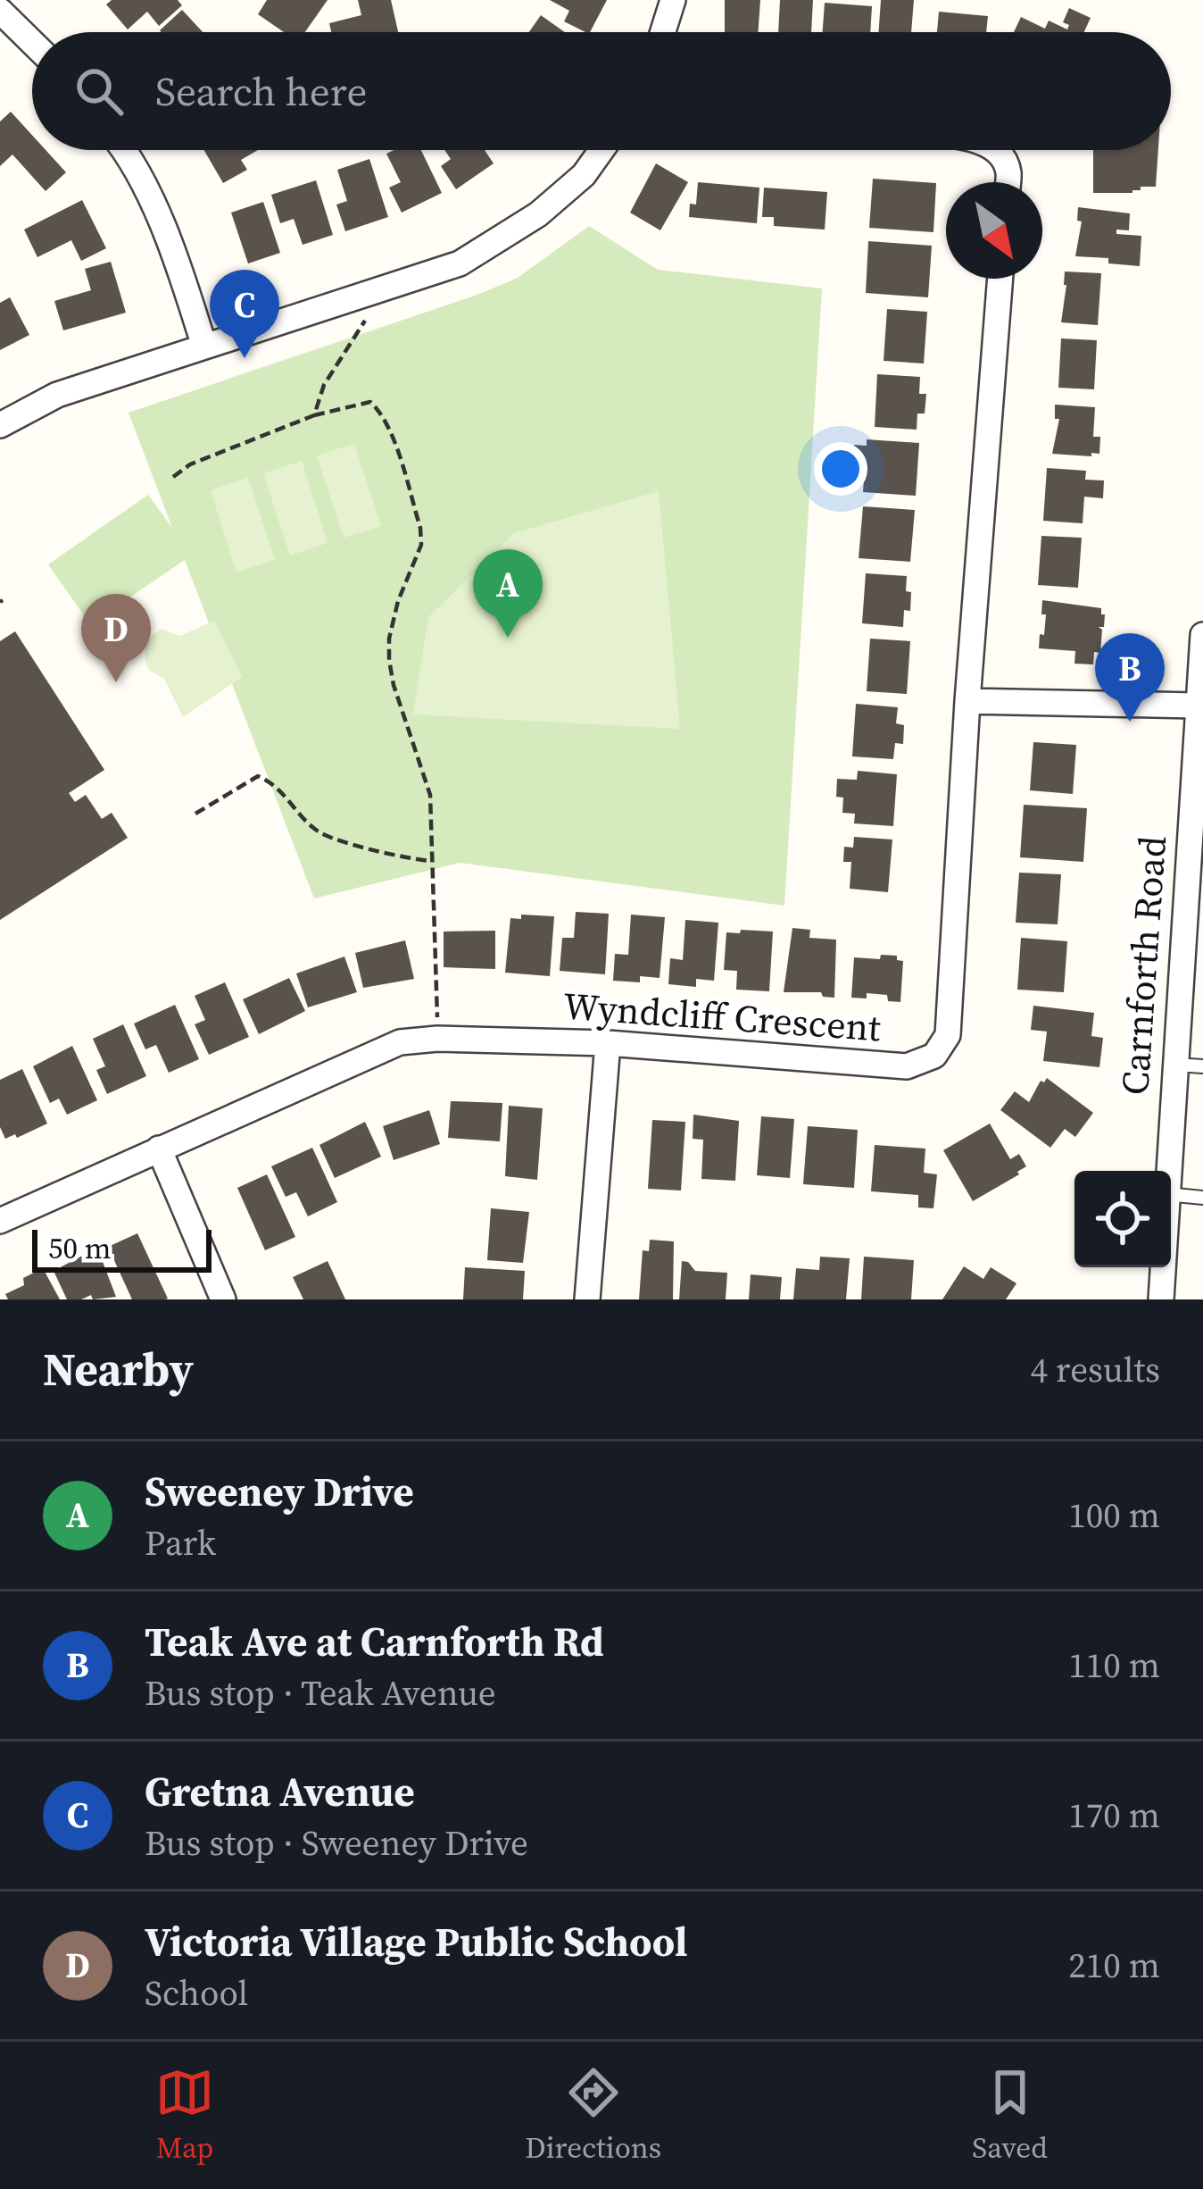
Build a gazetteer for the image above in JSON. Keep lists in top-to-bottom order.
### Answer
{
  "streets": {
    "street": ["Carnforth Road", "Wyndcliff Crescent"]
  },
  "scale_bar": "50 m",
  "north": "bottom right",
  "page": {
    "search": "Search here",
    "pins": [
      "C",
      "A",
      "D",
      "B"
    ],
    "scale": "50 m",
    "heading": ["Nearby", "4 results"],
    "list": [
      {
        "mark": "A",
        "name": "Sweeney Drive",
        "note": "Park",
        "value": "100 m"
      },
      {
        "mark": "B",
        "name": "Teak Ave at Carnforth Rd",
        "note": "Bus stop · Teak Avenue",
        "value": "110 m"
      },
      {
        "mark": "C",
        "name": "Gretna Avenue",
        "note": "Bus stop · Sweeney Drive",
        "value": "170 m"
      },
      {
        "mark": "D",
        "name": "Victoria Village Public School",
        "note": "School",
        "value": "210 m"
      }
    ],
    "nav": ["Map", "Directions", "Saved"]
  }
}
